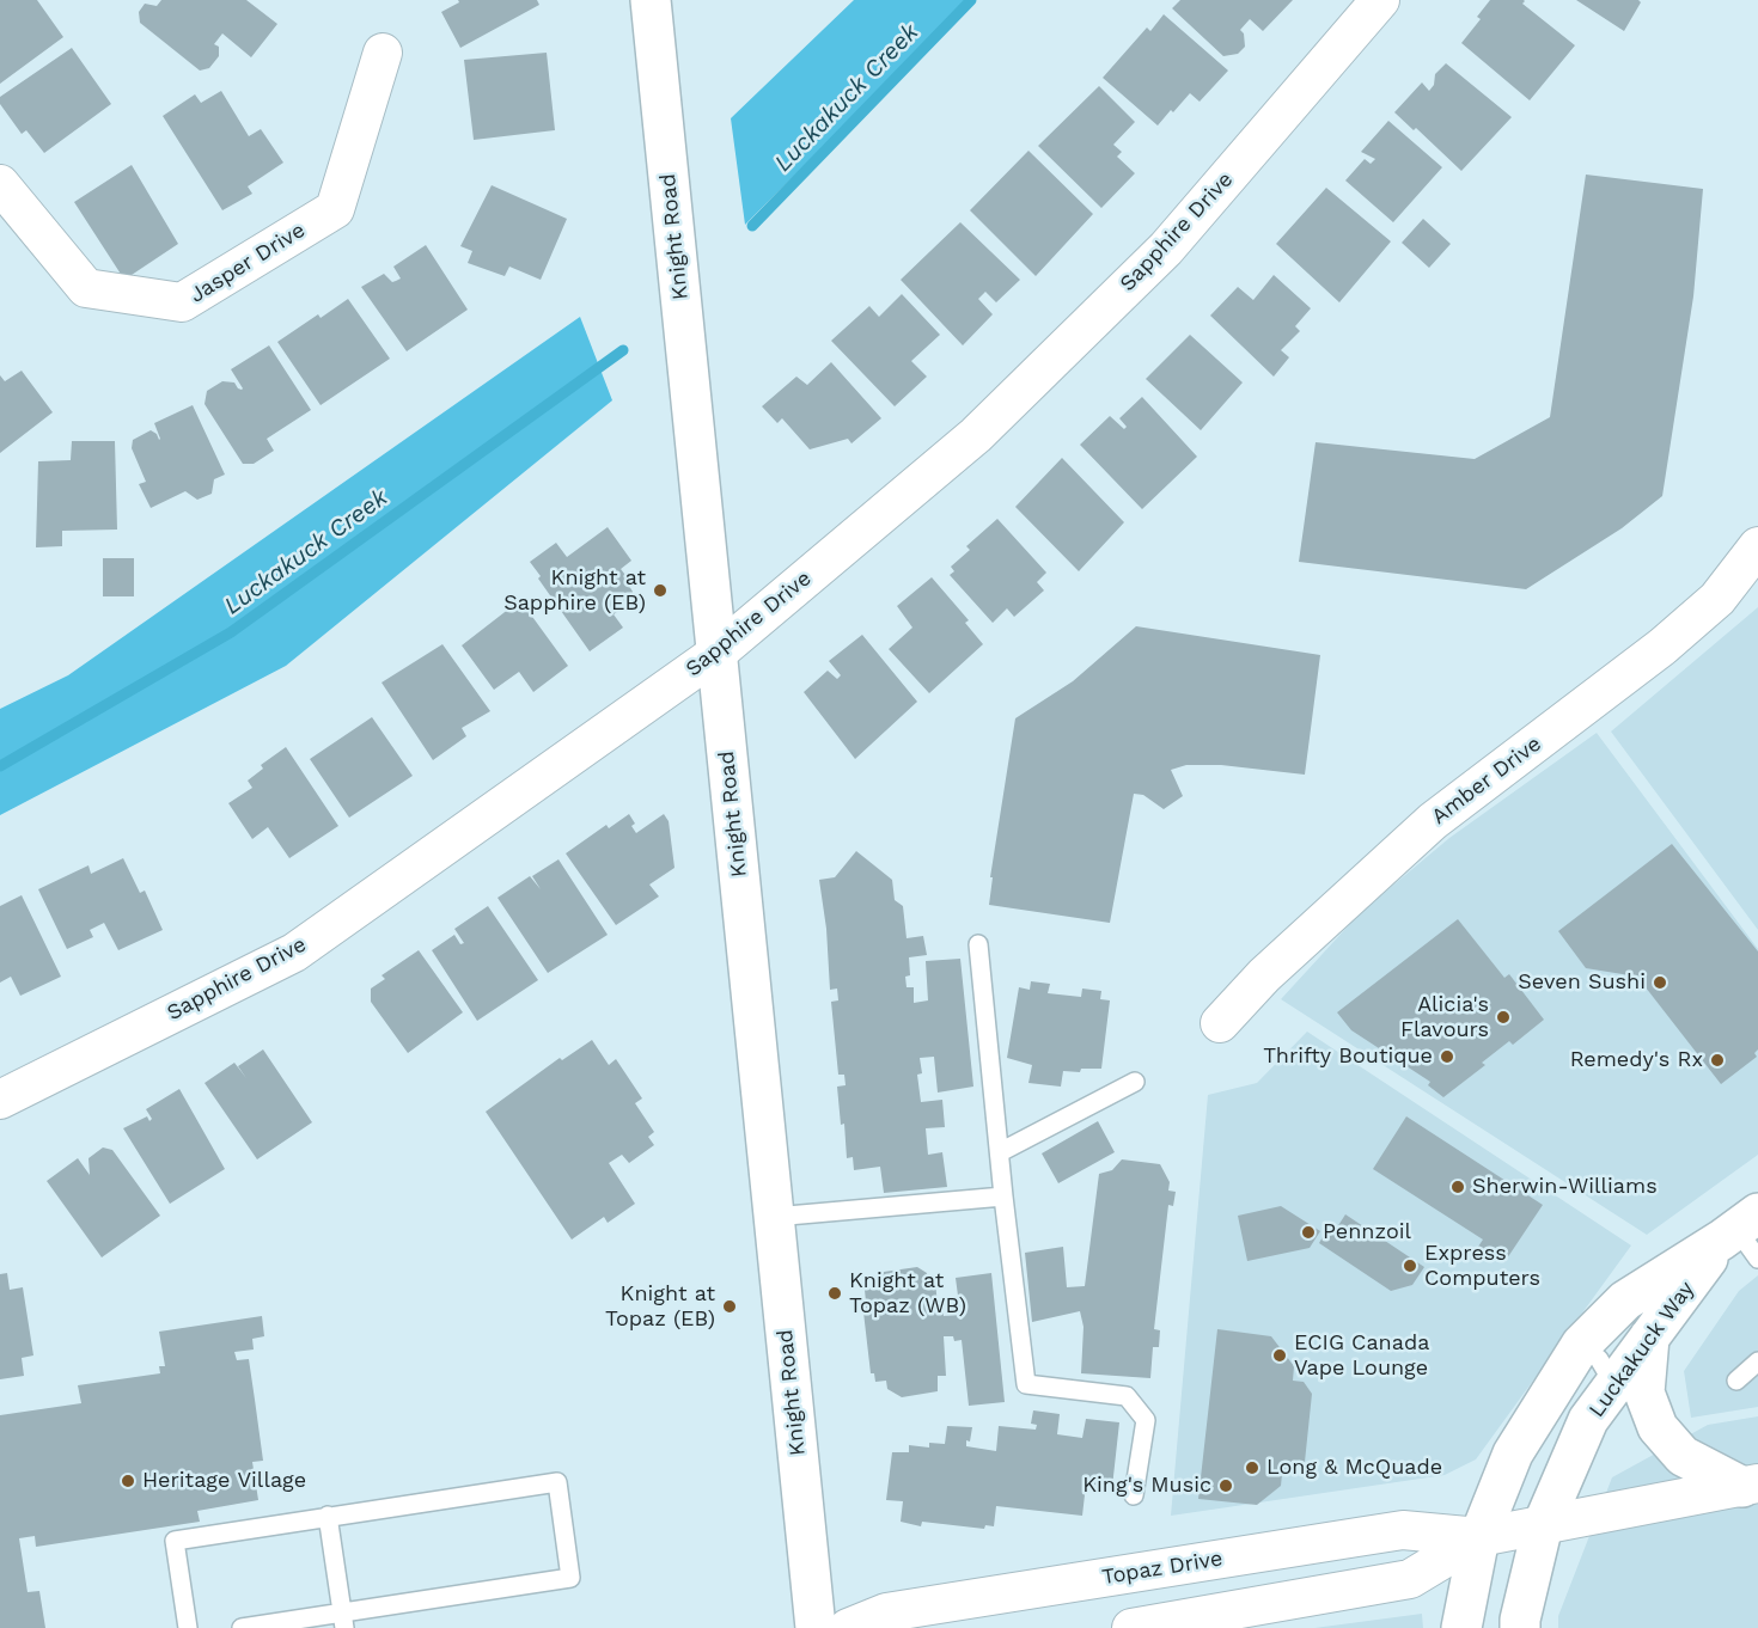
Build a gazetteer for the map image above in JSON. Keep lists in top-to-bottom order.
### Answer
{
  "streets": {
    "street": [
      "Sapphire Drive",
      "Knight Road",
      "Jasper Drive",
      "Amber Drive",
      "Luckakuck Way",
      "Topaz Drive"
    ]
  },
  "crossings": [
    ["Sapphire Drive", "Knight Road"],
    ["Luckakuck Way", "Topaz Drive"]
  ],
  "water": ["Luckakuck Creek"],
  "places": [
    "Knight at Sapphire (EB)",
    "Seven Sushi",
    "Alicia's Flavours",
    "Thrifty Boutique",
    "Remedy's Rx",
    "Sherwin-Williams",
    "Pennzoil",
    "Express Computers",
    "Knight at Topaz (WB)",
    "Knight at Topaz (EB)",
    "ECIG Canada Vape Lounge",
    "Long & McQuade",
    "Heritage Village",
    "King's Music"
  ]
}
